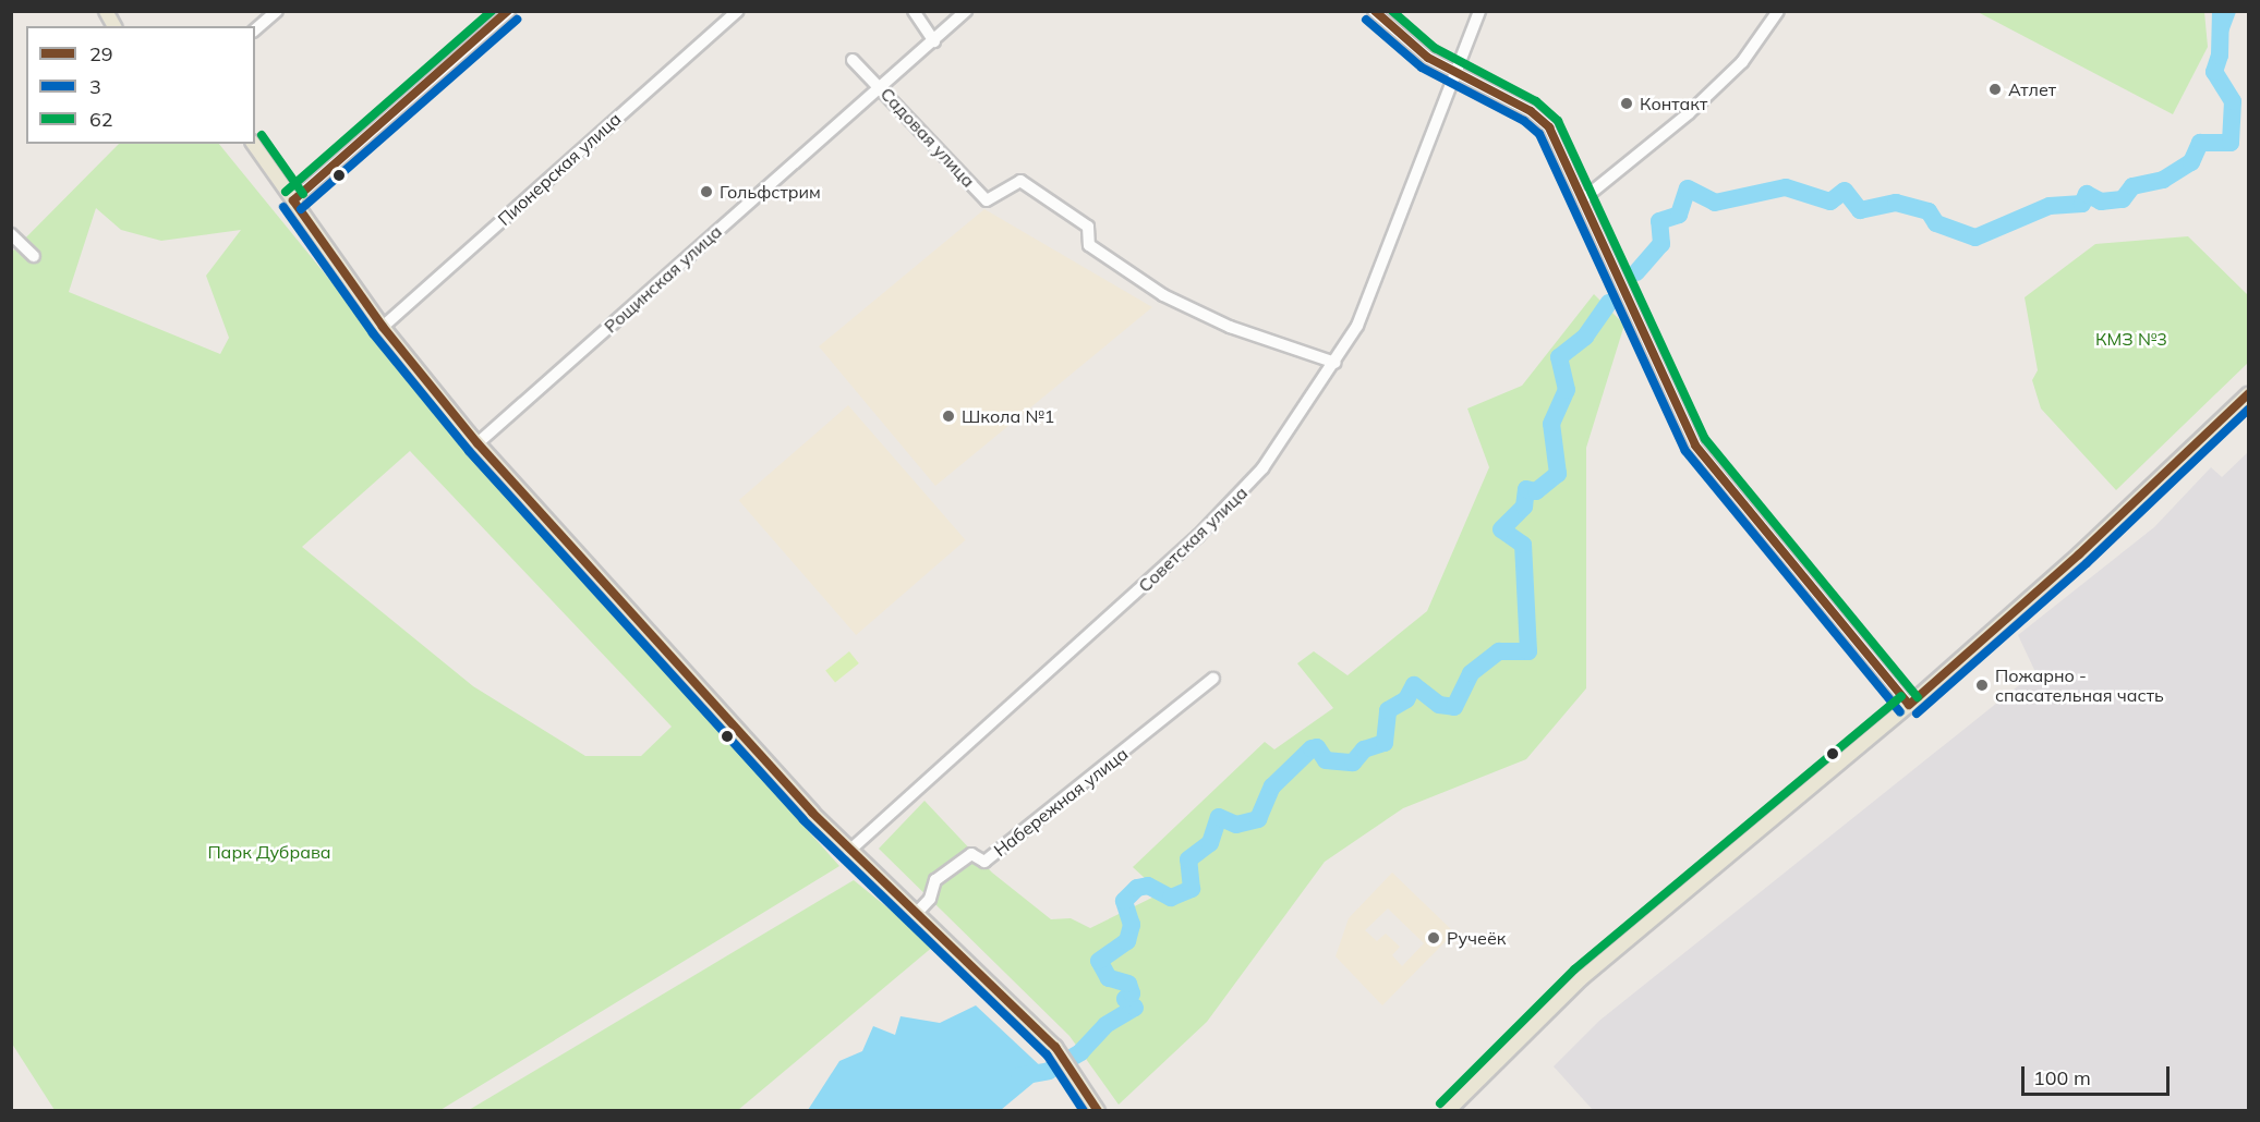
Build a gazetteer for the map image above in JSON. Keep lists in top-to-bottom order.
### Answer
{
  "streets": {
    "street": [
      "Садовая улица",
      "Пионерская улица",
      "Рощинская улица",
      "Советская улица",
      "Набережная улица"
    ]
  },
  "crossings": [
    ["Садовая улица", "Рощинская улица"],
    ["Садовая улица", "Советская улица"]
  ],
  "parks": ["КМЗ №3", "Парк Дубрава"],
  "places": [
    "Атлет",
    "Контакт",
    "Гольфстрим",
    "Школа №1",
    "Пожарно - спасательная часть",
    "Ручеёк"
  ],
  "lines": ["transit line 29", "transit line 62", "transit line 3"],
  "legend": ["29", "3", "62"],
  "scale_bar": "100 m"
}
